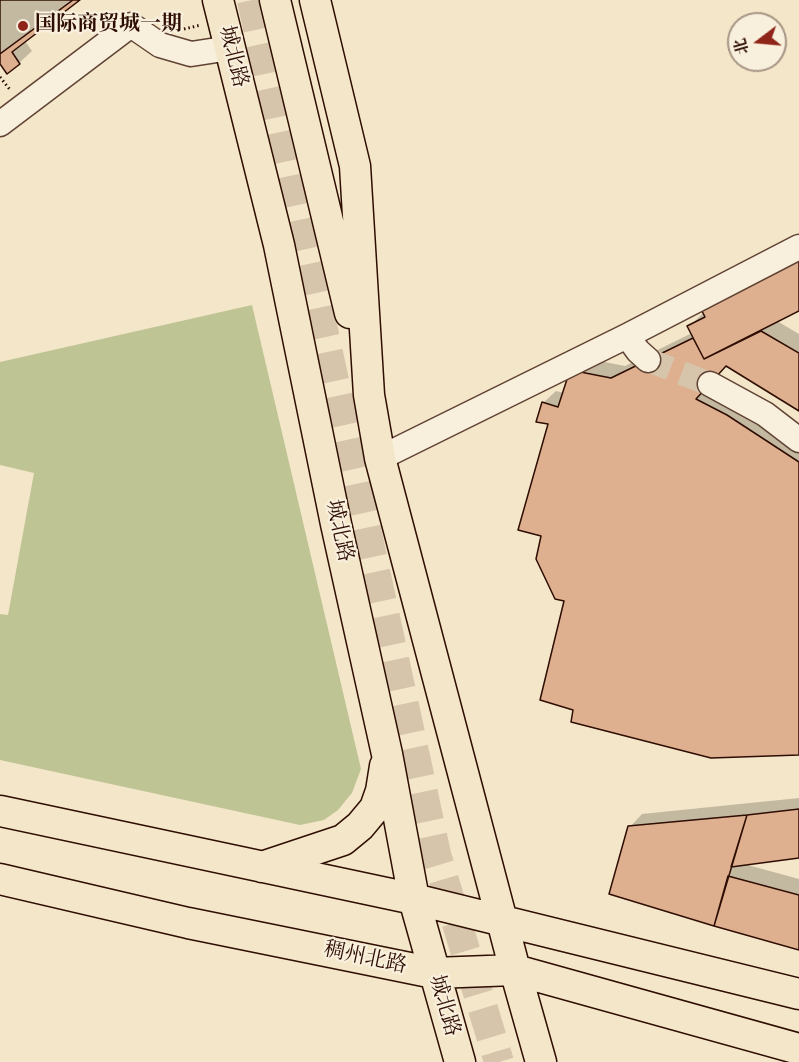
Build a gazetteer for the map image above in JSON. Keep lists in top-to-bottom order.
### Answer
{
  "streets": {
    "main road": ["城北路", "稠州北路"]
  },
  "crossings": [
    ["城北路", "稠州北路"]
  ],
  "places": ["国际商贸城一期"],
  "north": "left"
}
